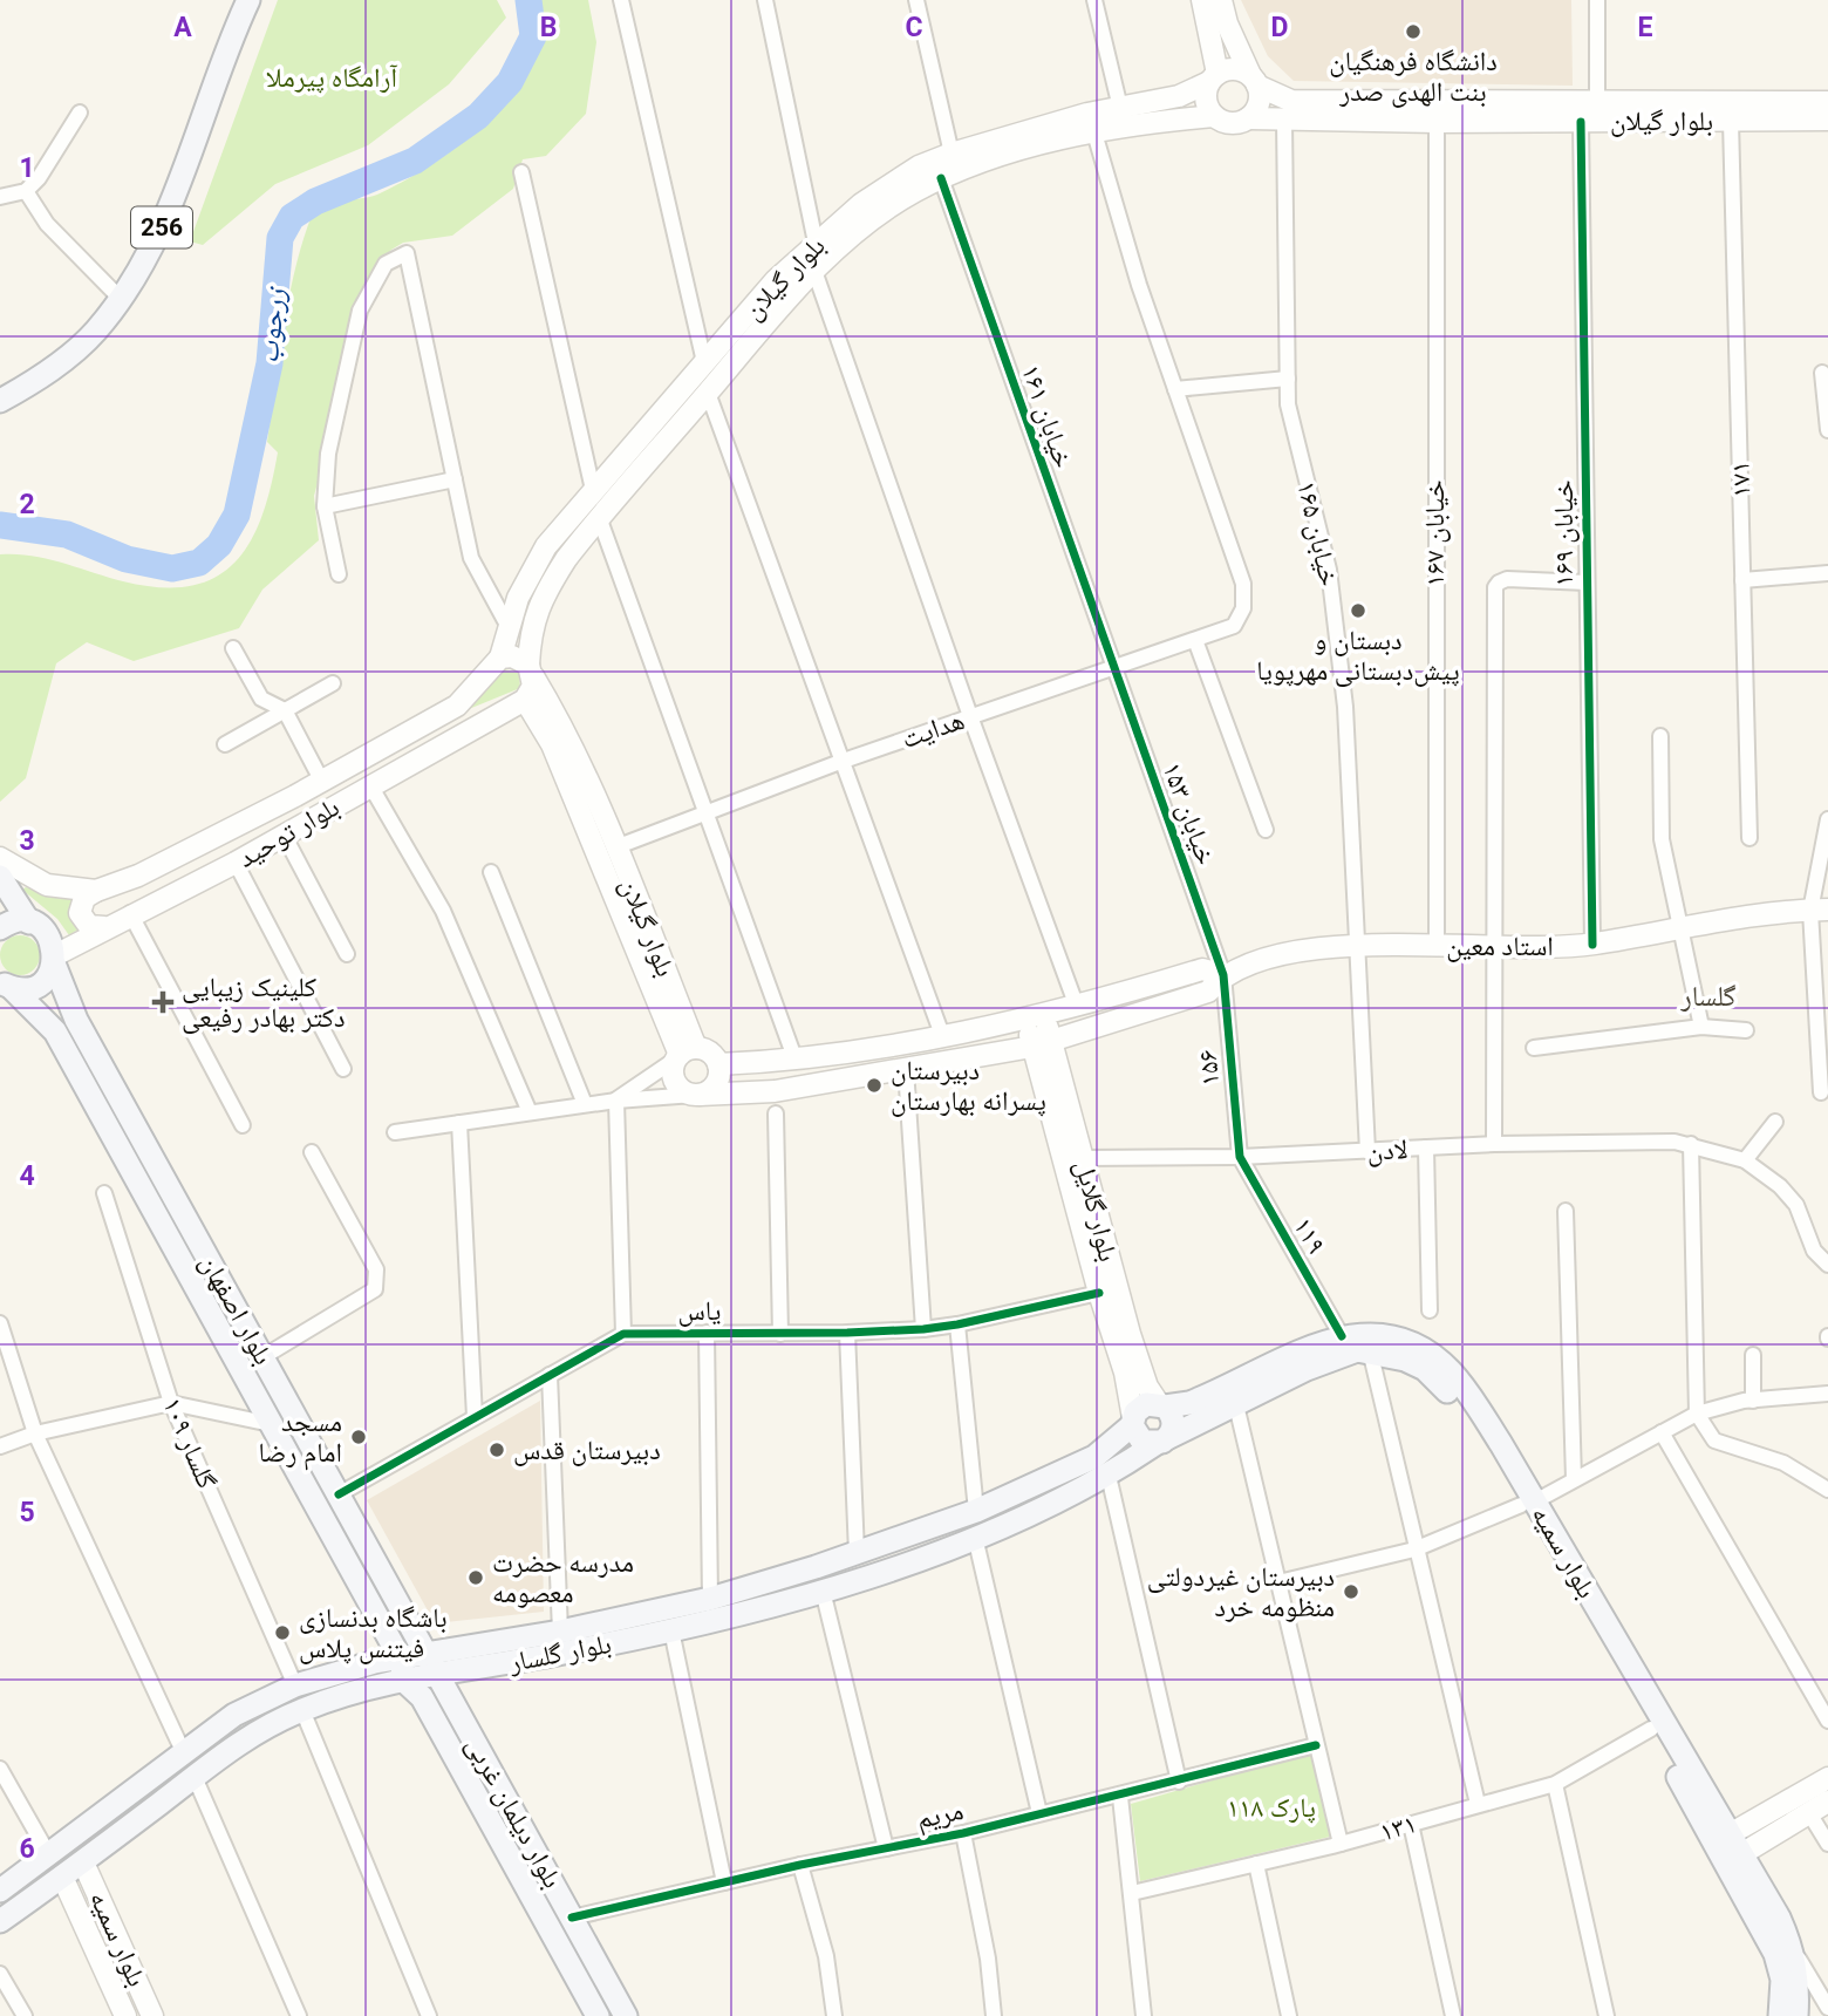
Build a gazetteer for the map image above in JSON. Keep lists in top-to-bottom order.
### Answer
{
  "streets": {
    "main road": [
      "بلوار گیلان",
      "256",
      "بلوار توحید",
      "استاد معین",
      "بلوار گلایل",
      "بلوار اصفهان",
      "بلوار سمیه",
      "بلوار گلسار",
      "بلوار دیلمان غربی"
    ],
    "street": [
      "خیابان ۱۶۱",
      "۱۷۱",
      "خیابان ۱۶۵",
      "خیابان ۱۶۷",
      "خیابان ۱۶۹",
      "هدایت",
      "خیابان ۱۵۳",
      "۱۵۶",
      "لادن",
      "۱۱۹",
      "یاس",
      "گلسار ۱۰۹",
      "مریم",
      "۱۳۱"
    ]
  },
  "crossings": [
    ["بلوار گیلان", "خیابان ۱۶۱"],
    ["بلوار گیلان", "۱۷۱"],
    ["بلوار گیلان", "خیابان ۱۶۵"],
    ["بلوار گیلان", "خیابان ۱۶۷"],
    ["بلوار گیلان", "خیابان ۱۶۹"],
    ["بلوار گیلان", "هدایت"],
    ["بلوار گیلان", "بلوار توحید"],
    ["خیابان ۱۶۱", "هدایت"],
    ["خیابان ۱۶۱", "خیابان ۱۵۳"],
    ["خیابان ۱۶۵", "استاد معین"],
    ["خیابان ۱۶۵", "لادن"],
    ["خیابان ۱۶۷", "استاد معین"],
    ["خیابان ۱۶۹", "استاد معین"],
    ["هدایت", "خیابان ۱۵۳"],
    ["خیابان ۱۵۳", "استاد معین"],
    ["خیابان ۱۵۳", "۱۵۶"],
    ["بلوار توحید", "بلوار اصفهان"],
    ["استاد معین", "۱۵۶"],
    ["استاد معین", "بلوار گلایل"],
    ["۱۵۶", "لادن"],
    ["۱۵۶", "۱۱۹"],
    ["لادن", "بلوار گلایل"],
    ["لادن", "۱۱۹"],
    ["بلوار گلایل", "یاس"],
    ["بلوار گلایل", "بلوار سمیه"],
    ["بلوار گلایل", "بلوار گلسار"],
    ["۱۱۹", "بلوار سمیه"],
    ["بلوار اصفهان", "یاس"],
    ["بلوار اصفهان", "بلوار گلسار"],
    ["بلوار اصفهان", "بلوار دیلمان غربی"],
    ["گلسار ۱۰۹", "بلوار گلسار"],
    ["بلوار سمیه", "بلوار گلسار"],
    ["بلوار سمیه", "۱۳۱"],
    ["بلوار گلسار", "بلوار دیلمان غربی"],
    ["بلوار دیلمان غربی", "مریم"]
  ],
  "districts": ["گلسار"],
  "water": ["زرجوب"],
  "parks": ["آرامگاه پیرملا", "پارک ۱۱۸"],
  "places": {
    "other": [
      "دانشگاه فرهنگیان بنت الهدی صدر",
      "دبستان و پیش‌دبستانی مهرپویا",
      "دبیرستان پسرانه بهارستان",
      "مسجد امام رضا",
      "دبیرستان قدس",
      "مدرسه حضرت معصومه",
      "دبیرستان غیردولتی منظومه خرد",
      "باشگاه بدنسازی فیتنس پلاس"
    ],
    "health": ["کلینیک زیبایی دکتر بهادر رفیعی"]
  },
  "grid": {
    "columns": [
      "A",
      "B",
      "C",
      "D",
      "E"
    ],
    "rows": [
      "1",
      "2",
      "3",
      "4",
      "5",
      "6"
    ]
  }
}
